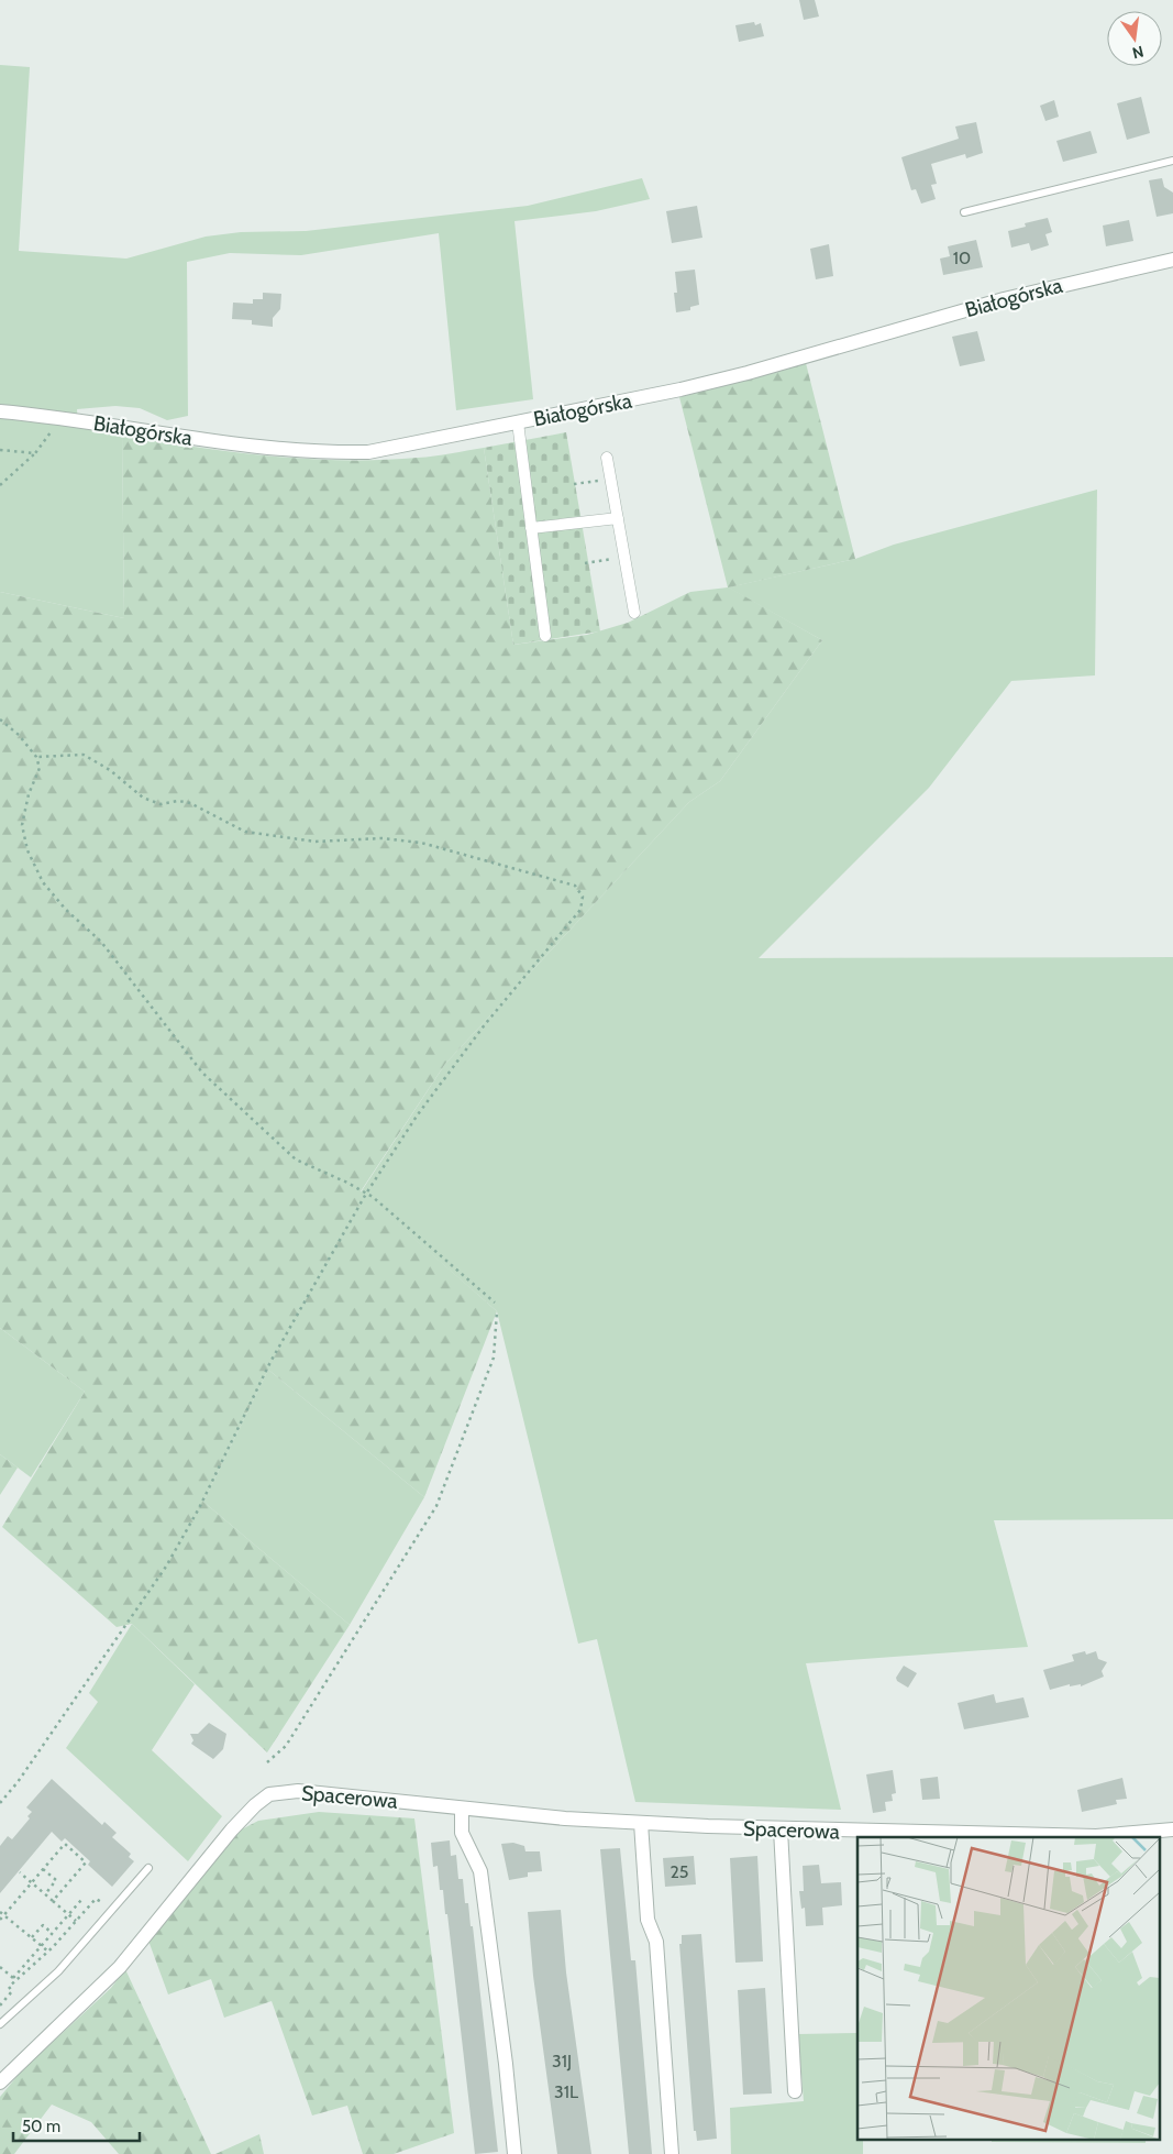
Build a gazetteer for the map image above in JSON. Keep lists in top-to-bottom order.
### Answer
{
  "streets": {
    "street": ["Białogórska", "Spacerowa"]
  },
  "house_numbers": [
    "10",
    "25",
    "31J",
    "31L"
  ],
  "scale_bar": "50 m",
  "north": "bottom"
}
